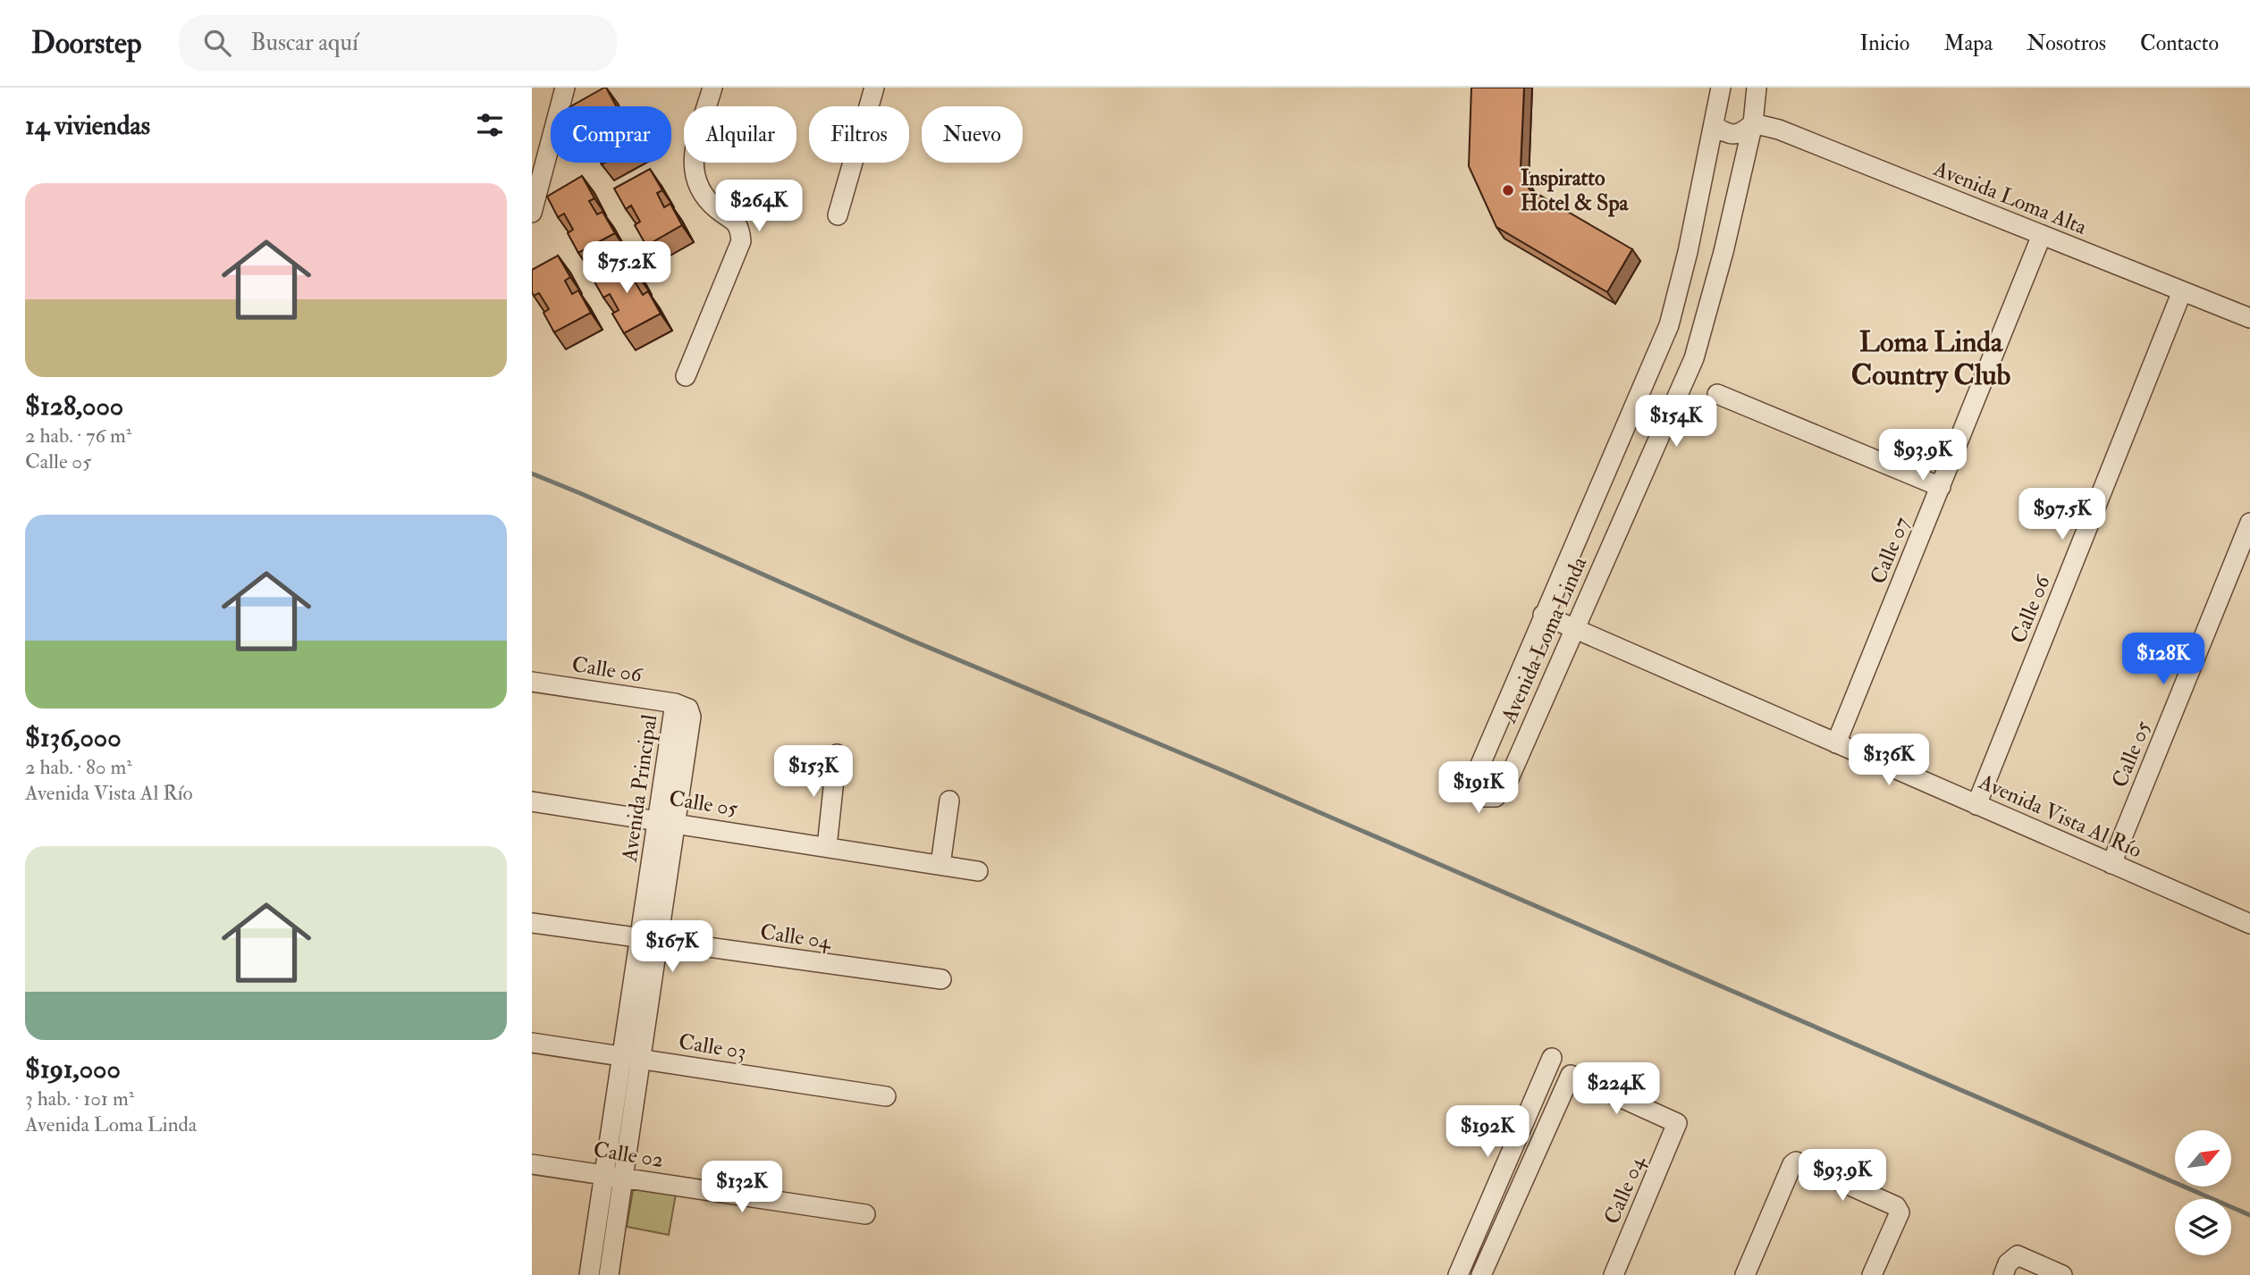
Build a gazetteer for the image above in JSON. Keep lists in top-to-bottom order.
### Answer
{
  "streets": {
    "street": [
      "Avenida Loma Alta",
      "Calle 07",
      "Calle 06",
      "Avenida Loma Linda",
      "Calle 05",
      "Avenida Principal",
      "Avenida Vista Al Río",
      "Calle 04",
      "Calle 03",
      "Calle 02"
    ]
  },
  "crossings": [
    ["Avenida Loma Alta", "Calle 07"],
    ["Avenida Loma Alta", "Calle 06"],
    ["Avenida Loma Alta", "Avenida Loma Linda"],
    ["Calle 07", "Avenida Vista Al Río"],
    ["Calle 06", "Avenida Principal"],
    ["Calle 06", "Avenida Vista Al Río"],
    ["Avenida Loma Linda", "Avenida Vista Al Río"],
    ["Calle 05", "Avenida Principal"],
    ["Calle 05", "Avenida Vista Al Río"],
    ["Avenida Principal", "Calle 04"],
    ["Avenida Principal", "Calle 03"],
    ["Avenida Principal", "Calle 02"]
  ],
  "districts": ["Loma Linda Country Club"],
  "places": ["Inspiratto Hotel & Spa"],
  "north": "top right",
  "page": {
    "header": "Doorstep",
    "search": "Buscar aquí",
    "nav": [
      "Inicio",
      "Mapa",
      "Nosotros",
      "Contacto"
    ],
    "heading": "14 viviendas",
    "chip": [
      "Comprar",
      "Alquilar",
      "Filtros",
      "Nuevo"
    ],
    "list": [
      {
        "name": "$128,000",
        "note": "2 hab. · 76 m² · Calle 05"
      },
      {
        "name": "$136,000",
        "note": "2 hab. · 80 m² · Avenida Vista Al Río"
      },
      {
        "name": "$191,000",
        "note": "3 hab. · 101 m² · Avenida Loma Linda"
      }
    ],
    "price": [
      "$264K",
      "$75.2K",
      "$154K",
      "$93.9K",
      "$97.5K",
      "$128K",
      "$136K",
      "$153K",
      "$191K",
      "$167K",
      "$224K",
      "$192K",
      "$93.9K",
      "$132K"
    ]
  }
}
